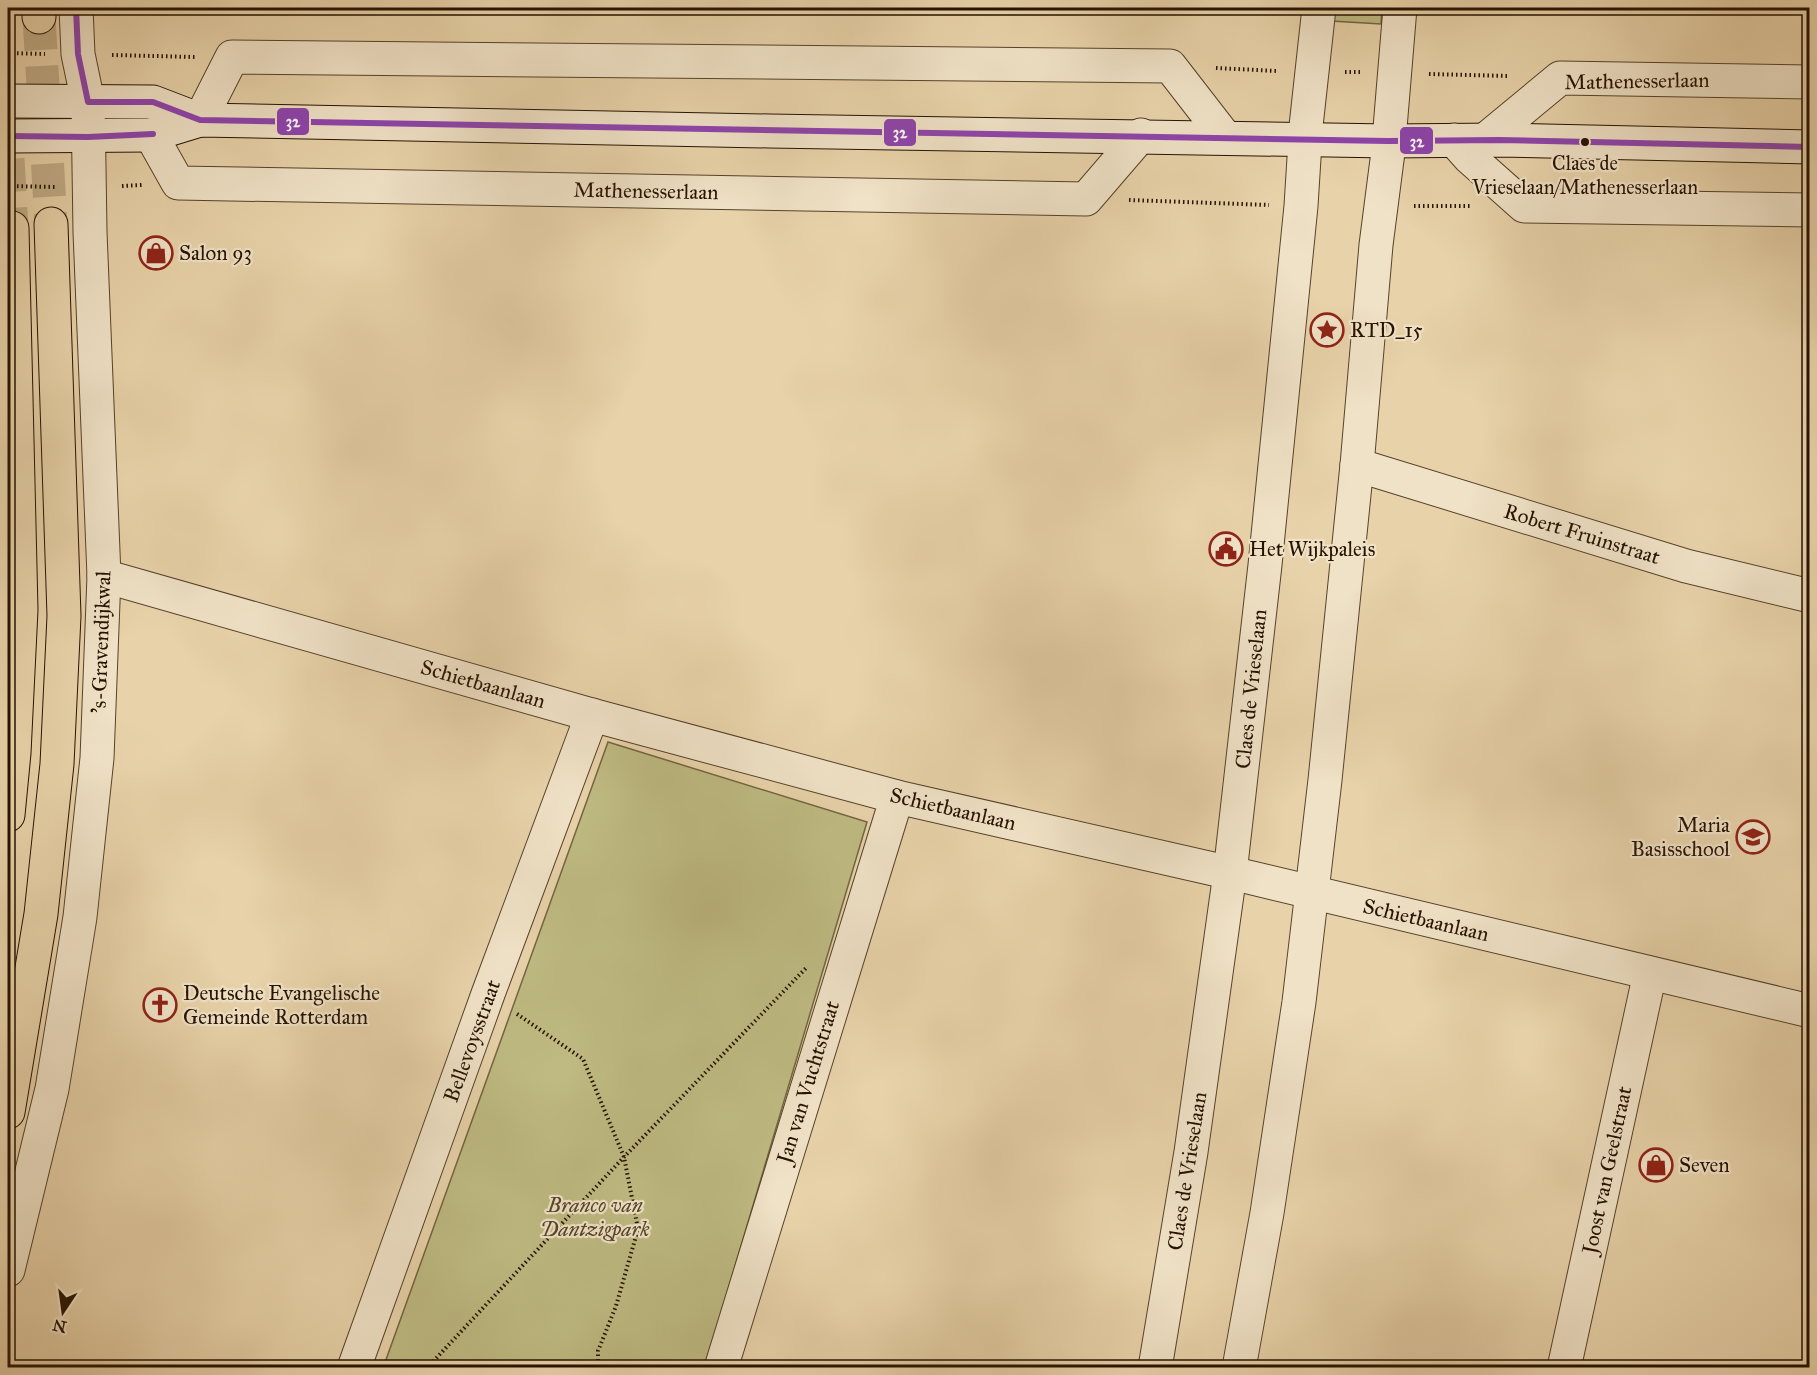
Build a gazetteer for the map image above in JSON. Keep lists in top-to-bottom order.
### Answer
{
  "streets": {
    "main road": ["'s-Gravendijkwal"],
    "street": [
      "Mathenesserlaan",
      "Robert Fruinstraat",
      "Schietbaanlaan",
      "Claes de Vrieselaan",
      "Bellevoysstraat",
      "Jan van Vuchtstraat",
      "Joost van Geelstraat"
    ]
  },
  "crossings": [
    ["'s-Gravendijkwal", "Schietbaanlaan"],
    ["Schietbaanlaan", "Claes de Vrieselaan"],
    ["Schietbaanlaan", "Bellevoysstraat"],
    ["Schietbaanlaan", "Jan van Vuchtstraat"],
    ["Schietbaanlaan", "Joost van Geelstraat"]
  ],
  "parks": ["Branco van Dantzigpark"],
  "places": {
    "other": ["Claes de Vrieselaan/Mathenesserlaan"],
    "shop": ["Salon 93", "Seven"],
    "place": ["RTD_15"],
    "public building": ["Het Wijkpaleis"],
    "school or university": ["Maria Basisschool"],
    "church": ["Deutsche Evangelische Gemeinde Rotterdam"]
  },
  "lines": ["transit line 32"],
  "north": "bottom"
}
